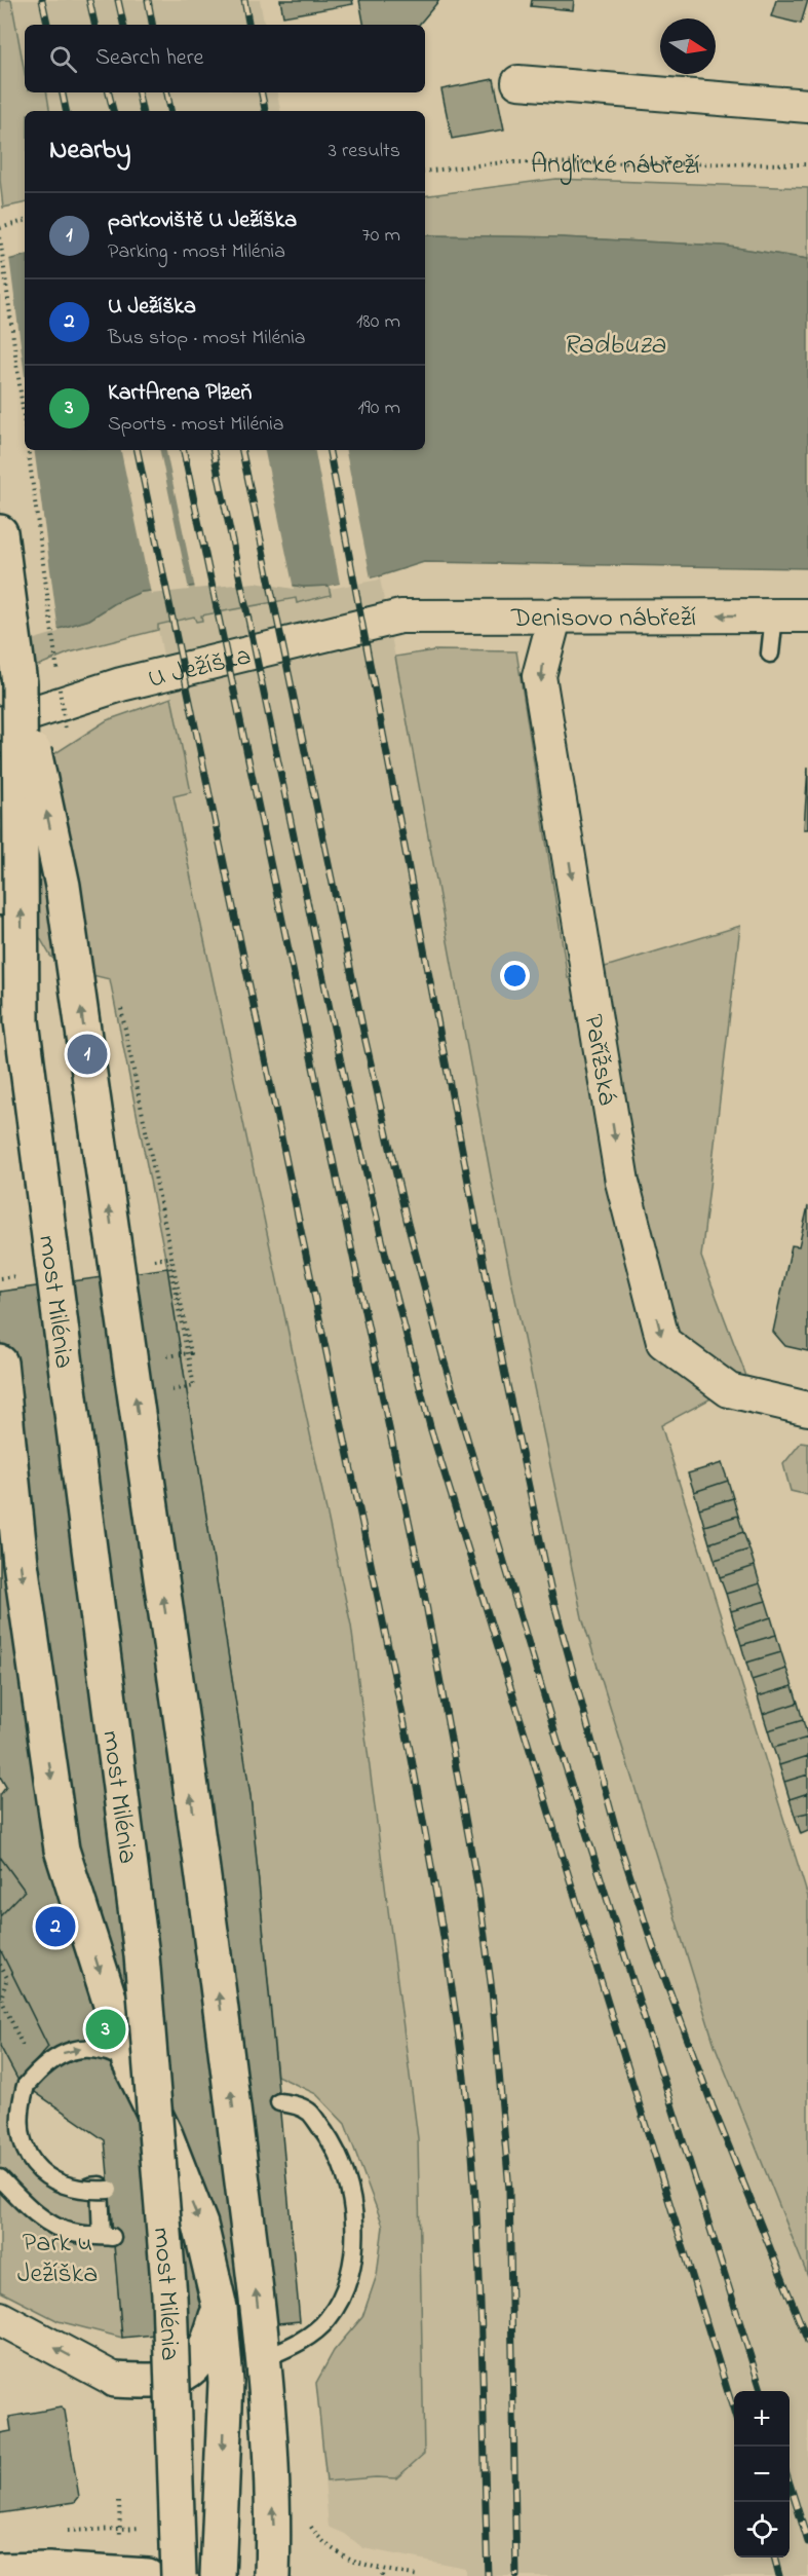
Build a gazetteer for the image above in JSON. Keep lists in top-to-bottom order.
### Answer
{
  "streets": {
    "main road": ["most Milénia"],
    "street": ["Denisovo nábřeží", "U Ježíška", "Pařížská"],
    "path": ["Anglické nábřeží"]
  },
  "crossings": [
    ["Denisovo nábřeží", "U Ježíška"],
    ["Denisovo nábřeží", "Pařížská"]
  ],
  "one_way": ["Denisovo nábřeží", "Pařížská"],
  "water": ["Radbuza"],
  "parks": ["Park u Ježíška"],
  "north": "right",
  "page": {
    "search": "Search here",
    "heading": ["Nearby", "3 results"],
    "list": [
      {
        "mark": "1",
        "name": "parkoviště U Ježíška",
        "note": "Parking · most Milénia",
        "value": "70 m"
      },
      {
        "mark": "2",
        "name": "U Ježíška",
        "note": "Bus stop · most Milénia",
        "value": "180 m"
      },
      {
        "mark": "3",
        "name": "KartArena Plzeň",
        "note": "Sports · most Milénia",
        "value": "190 m"
      }
    ],
    "pins": ["1", "2", "3"],
    "map_buttons": ["+", "−"]
  }
}
